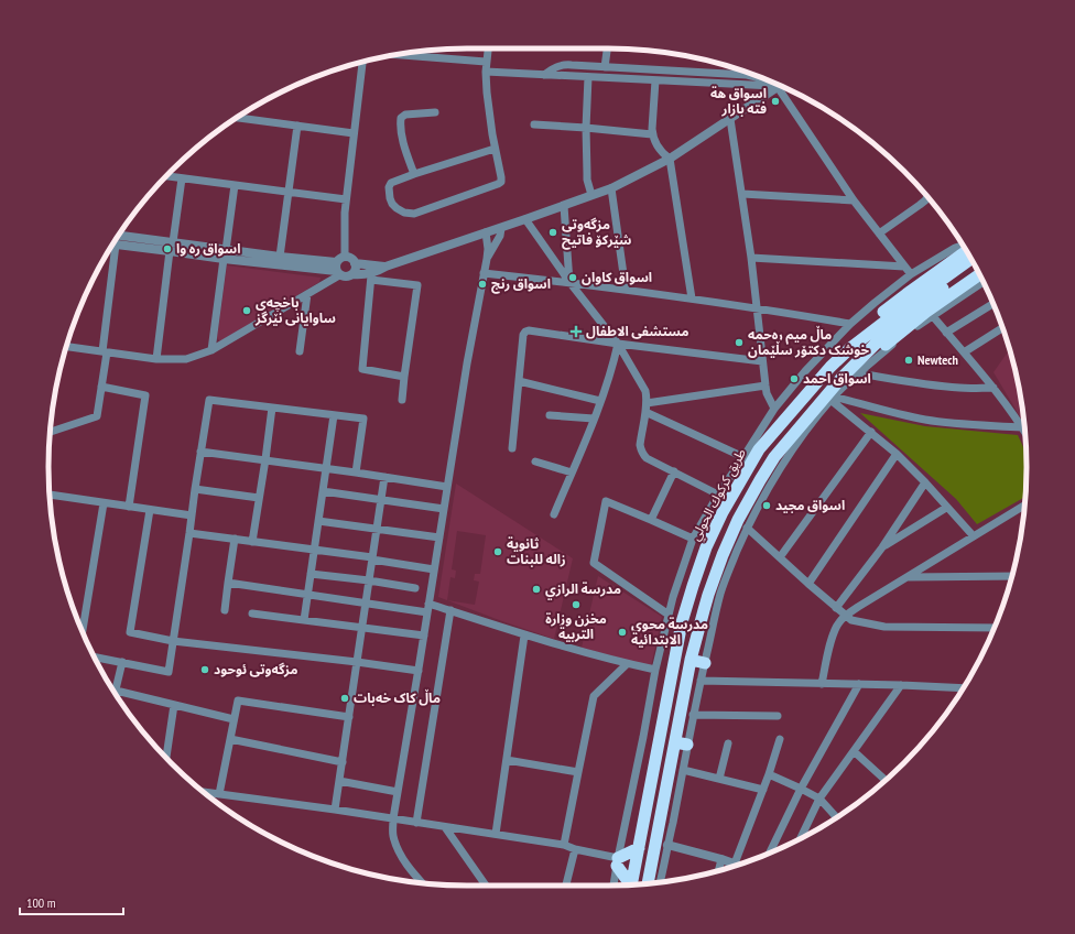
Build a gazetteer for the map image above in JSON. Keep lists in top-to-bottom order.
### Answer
{
  "streets": {
    "highway": ["طريق كركوك الحولي"]
  },
  "places": {
    "other": [
      "اسواق هة فته بازار",
      "مزگەوتی شێرکۆ فاتیح",
      "اسواق ره وا",
      "اسواق كاوان",
      "اسواق رنج",
      "باخچەی ساوایانی نێرگز",
      "ماڵ میم رەحمە خوشک دکتۆر سڵێمان",
      "Newtech",
      "اسواق احمد",
      "اسواق مجيد",
      "ثانوية زاله للبنات",
      "مدرسة الرازي",
      "مخزن وزارة التربية",
      "مدرسة محوي الابتدائية",
      "مزگەوتی ئوحود",
      "ماڵ کاک خەبات"
    ],
    "health": ["مستشفى الاطفال"]
  },
  "scale_bar": "100 m"
}
